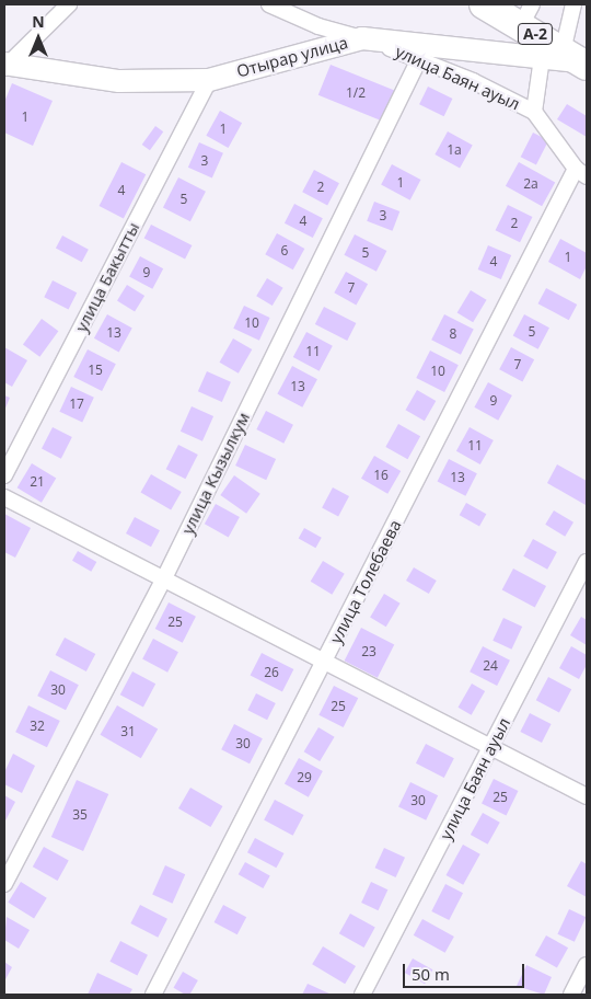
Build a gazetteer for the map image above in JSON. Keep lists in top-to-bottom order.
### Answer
{
  "streets": {
    "highway": ["A-2"],
    "street": [
      "Отырар улица",
      "улица Баян ауыл",
      "улица Бакытты",
      "улица Кызылкум",
      "улица Толебаева"
    ]
  },
  "crossings": [
    ["A-2", "Отырар улица"],
    ["Отырар улица", "улица Баян ауыл"],
    ["Отырар улица", "улица Бакытты"],
    ["улица Баян ауыл", "улица Кызылкум"],
    ["улица Баян ауыл", "улица Толебаева"]
  ],
  "house_numbers": [
    "1/2",
    "1",
    "1",
    "1а",
    "3",
    "1",
    "2а",
    "2",
    "4",
    "5",
    "3",
    "4",
    "2",
    "6",
    "5",
    "1",
    "4",
    "9",
    "7",
    "10",
    "5",
    "13",
    "8",
    "11",
    "7",
    "15",
    "10",
    "13",
    "9",
    "17",
    "11",
    "16",
    "13",
    "21",
    "25",
    "23",
    "24",
    "26",
    "30",
    "25",
    "32",
    "31",
    "30",
    "29",
    "25",
    "30",
    "35"
  ],
  "scale_bar": "50 m",
  "north": "top"
}
